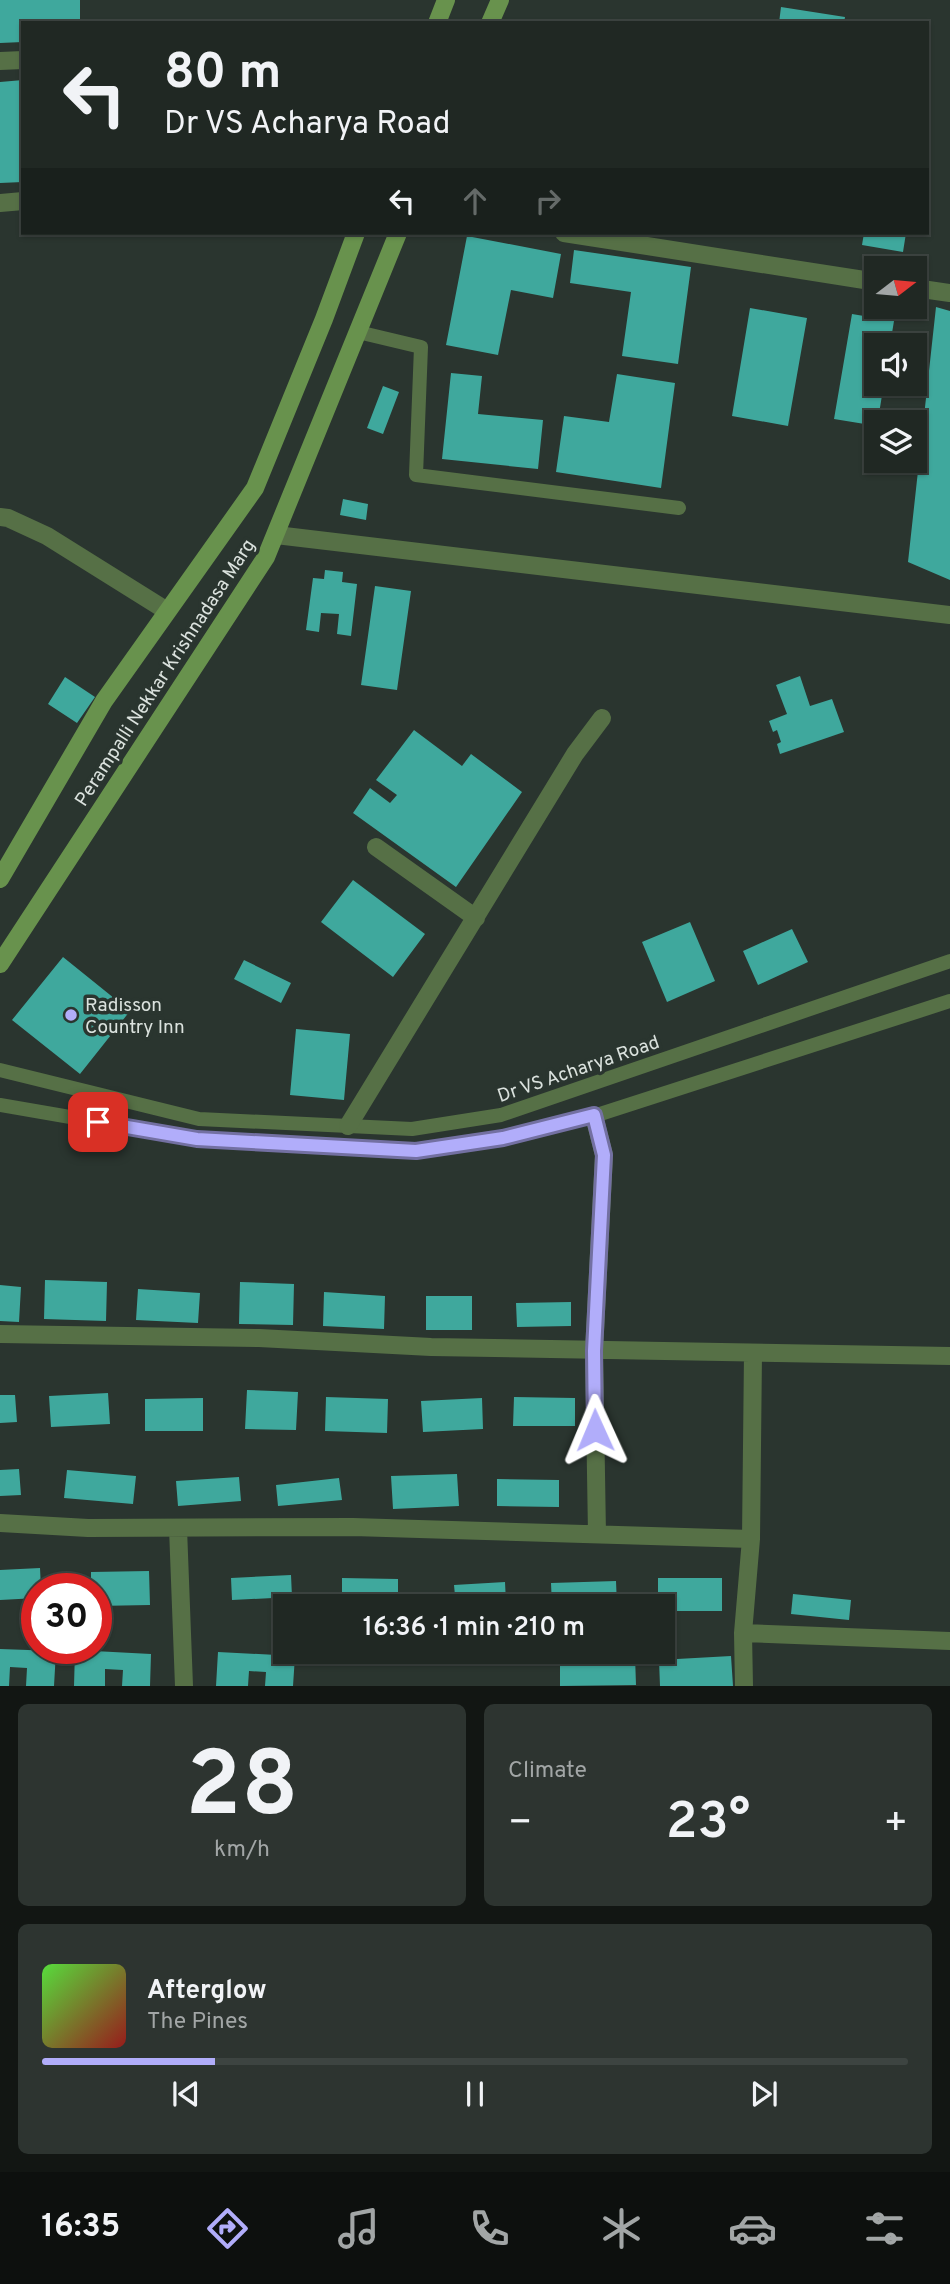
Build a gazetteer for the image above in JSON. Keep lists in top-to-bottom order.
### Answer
{
  "streets": {
    "main road": ["Perampalli Nekkar Krishnadasa Marg"],
    "lane": ["Dr VS Acharya Road"]
  },
  "places": ["Radisson Country Inn"],
  "north": "right",
  "page": {
    "turn": ["80 m", "Dr VS Acharya Road"],
    "limit": "30",
    "trip": "16:36 · 1 min · 210 m",
    "tile": [
      ["28", "km/h"],
      "Climate"
    ],
    "heat": ["−", "23°", "+"],
    "song": ["Afterglow", "The Pines"],
    "tabs": "16:35"
  }
}
